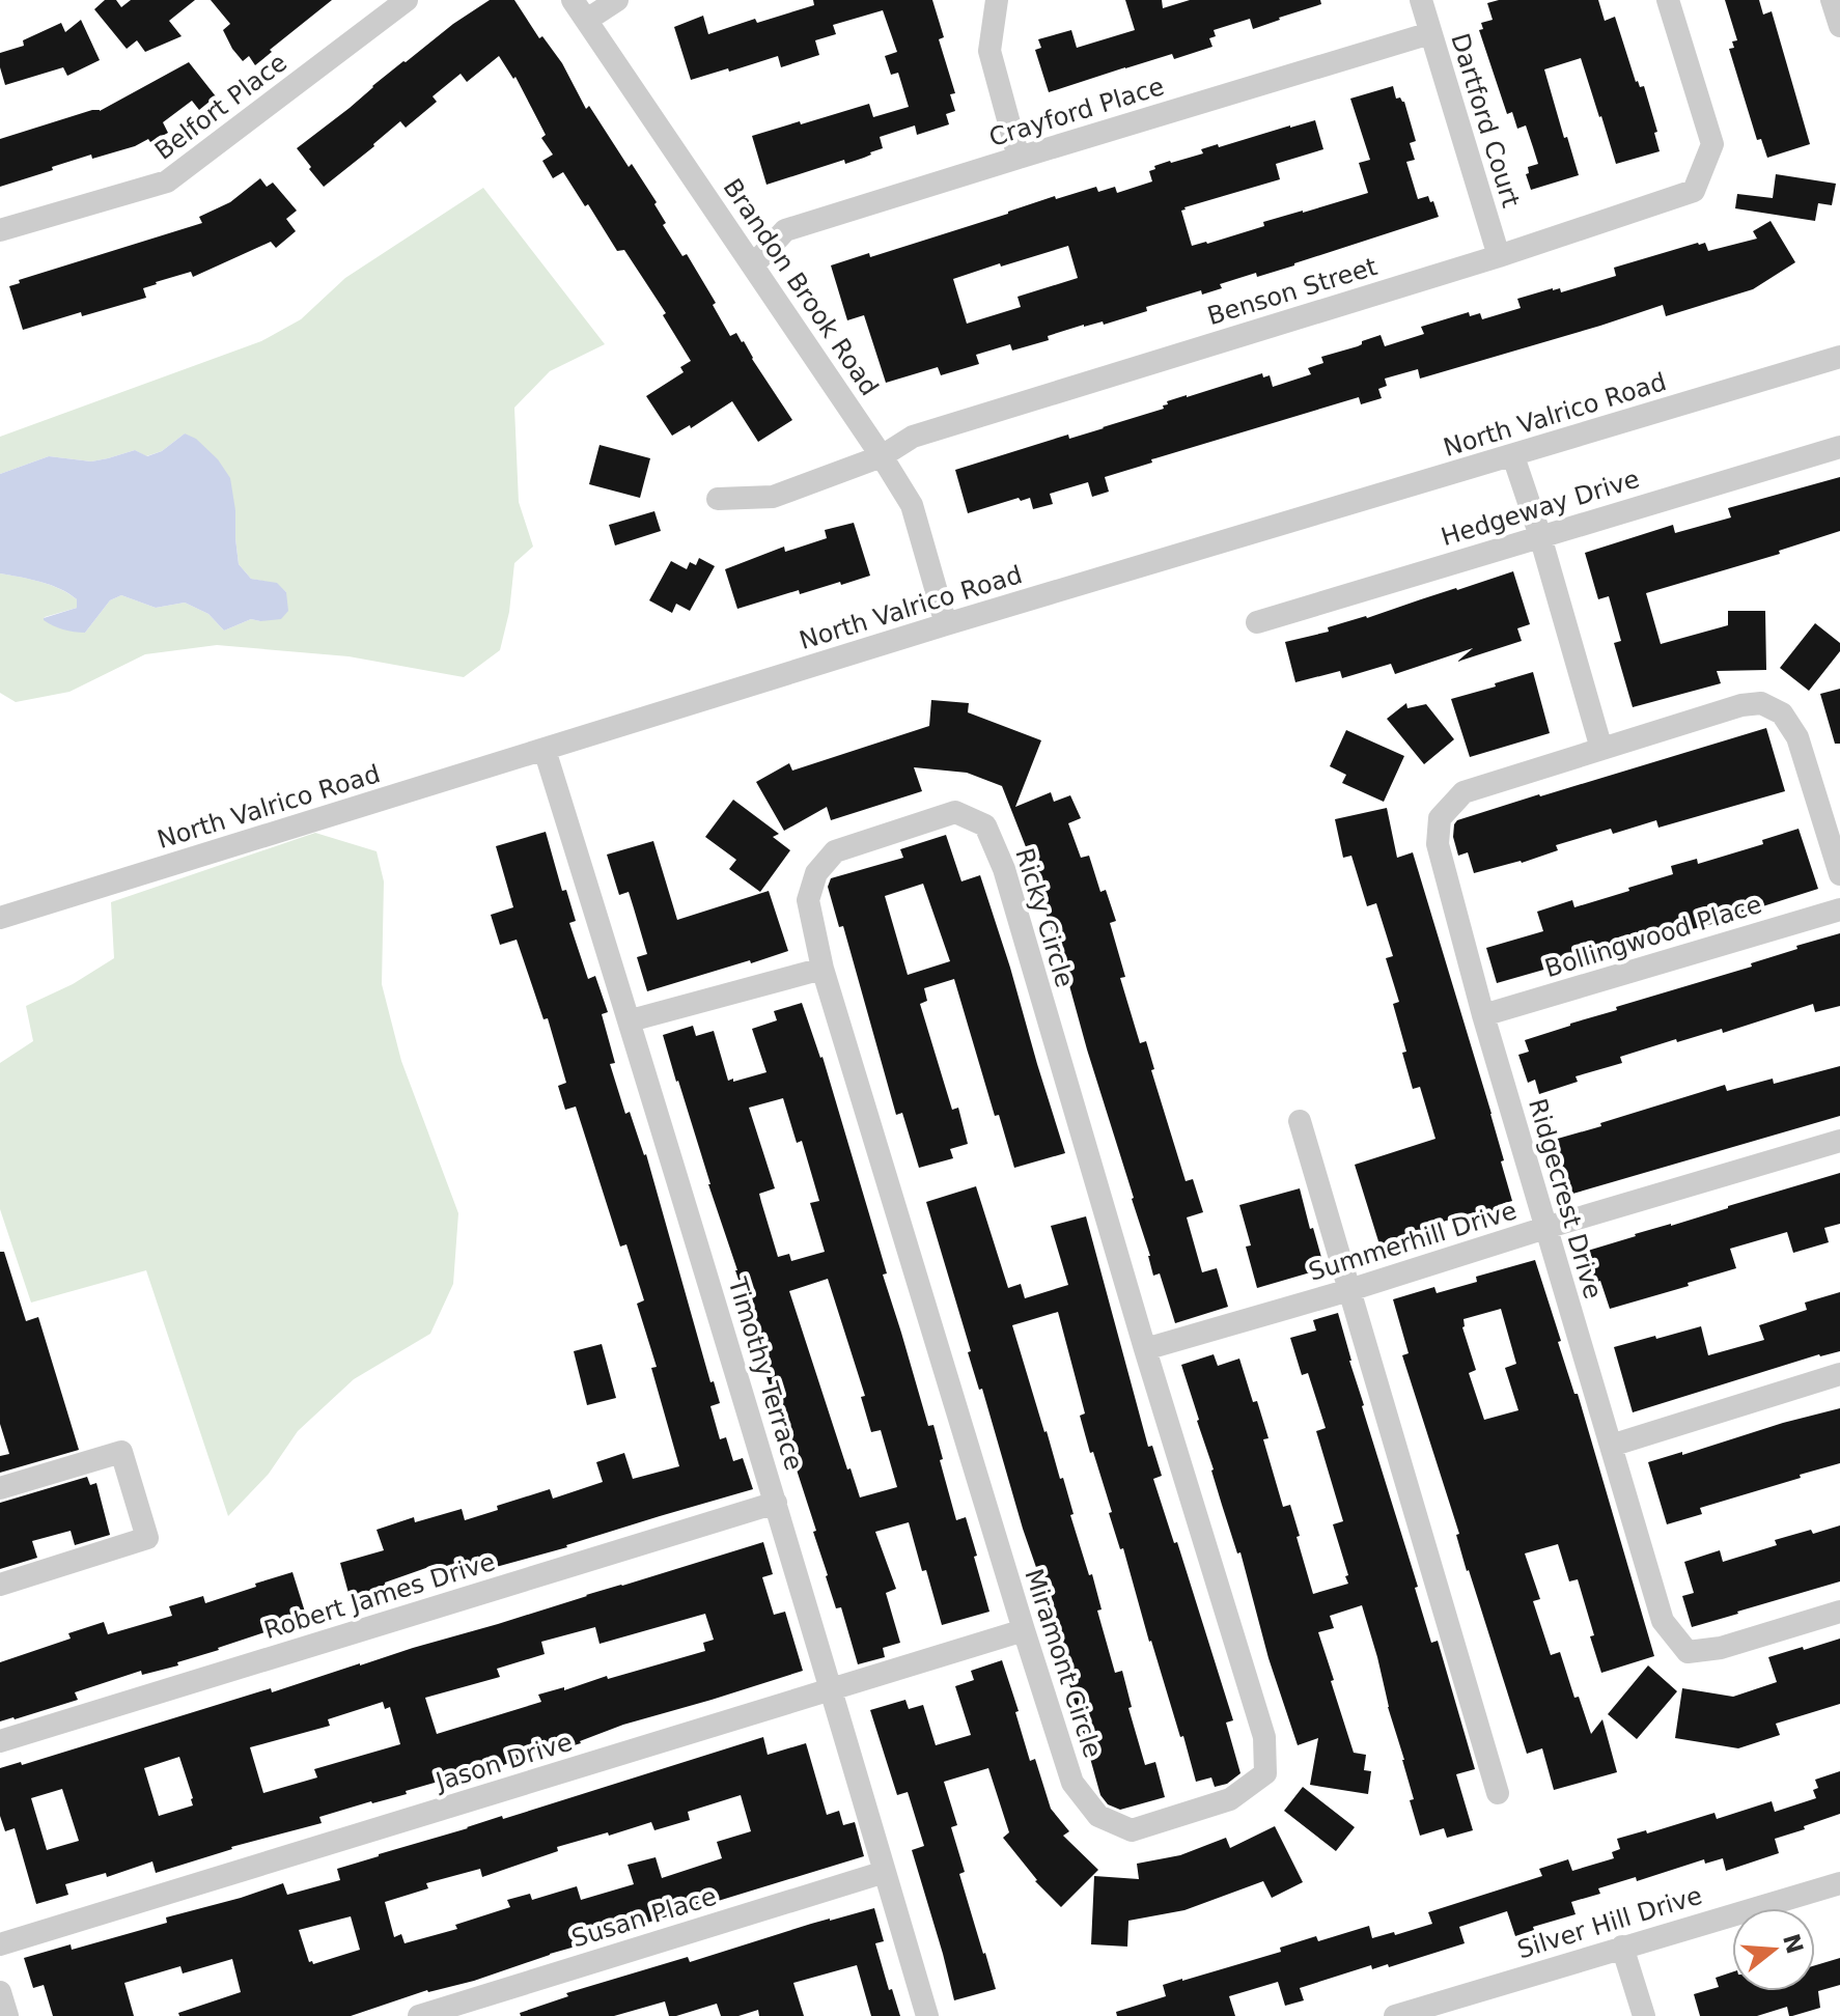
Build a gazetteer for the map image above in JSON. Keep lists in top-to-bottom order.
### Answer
{
  "streets": {
    "street": [
      "Belfort Place",
      "Crayford Place",
      "Dartford Court",
      "Brandon Brook Road",
      "Benson Street",
      "North Valrico Road",
      "Hedgeway Drive",
      "Ricky Circle",
      "Bollingwood Place",
      "Ridgecrest Drive",
      "Summerhill Drive",
      "Timothy Terrace",
      "Robert James Drive",
      "Miramont Circle",
      "Jason Drive",
      "Susan Place",
      "Silver Hill Drive"
    ]
  },
  "crossings": [
    ["Crayford Place", "Dartford Court"],
    ["Crayford Place", "Brandon Brook Road"],
    ["Dartford Court", "Benson Street"],
    ["Brandon Brook Road", "Benson Street"],
    ["Brandon Brook Road", "North Valrico Road"],
    ["North Valrico Road", "Timothy Terrace"],
    ["Ricky Circle", "Summerhill Drive"],
    ["Ricky Circle", "Miramont Circle"],
    ["Bollingwood Place", "Ridgecrest Drive"],
    ["Ridgecrest Drive", "Summerhill Drive"],
    ["Summerhill Drive", "Miramont Circle"],
    ["Timothy Terrace", "Robert James Drive"],
    ["Timothy Terrace", "Jason Drive"],
    ["Timothy Terrace", "Susan Place"],
    ["Miramont Circle", "Jason Drive"]
  ],
  "north": "right"
}
